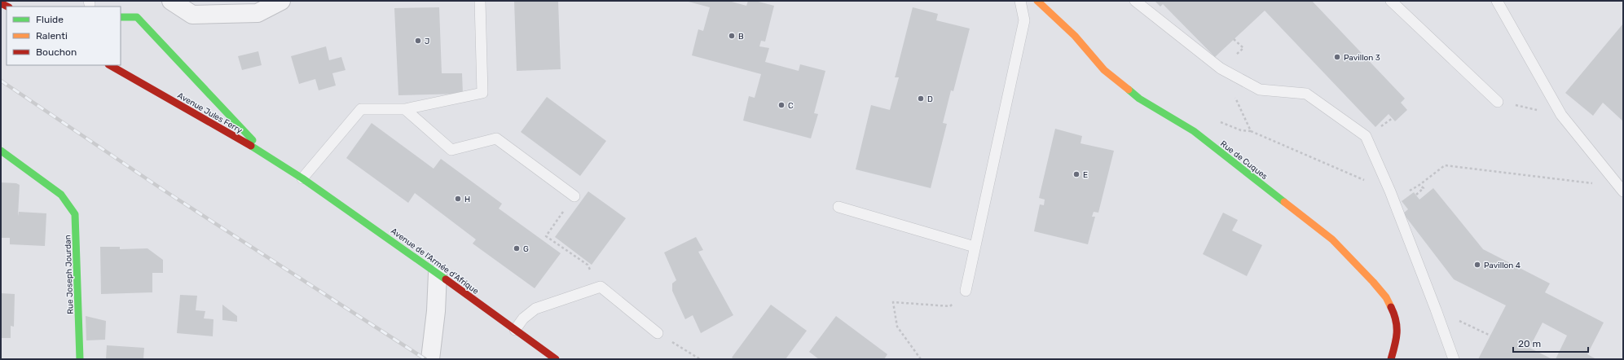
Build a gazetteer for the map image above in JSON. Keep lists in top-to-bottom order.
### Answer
{
  "streets": {
    "street": [
      "Avenue Jules Ferry",
      "Rue de Cuques",
      "Avenue de l'Armée d'Afrique",
      "Rue Joseph Jourdan"
    ]
  },
  "crossings": [
    ["Avenue Jules Ferry", "Avenue de l'Armée d'Afrique"]
  ],
  "places": [
    "B",
    "J",
    "Pavillon 3",
    "D",
    "C",
    "E",
    "H",
    "G",
    "Pavillon 4"
  ],
  "legend": ["Fluide", "Ralenti", "Bouchon"],
  "scale_bar": "20 m"
}
